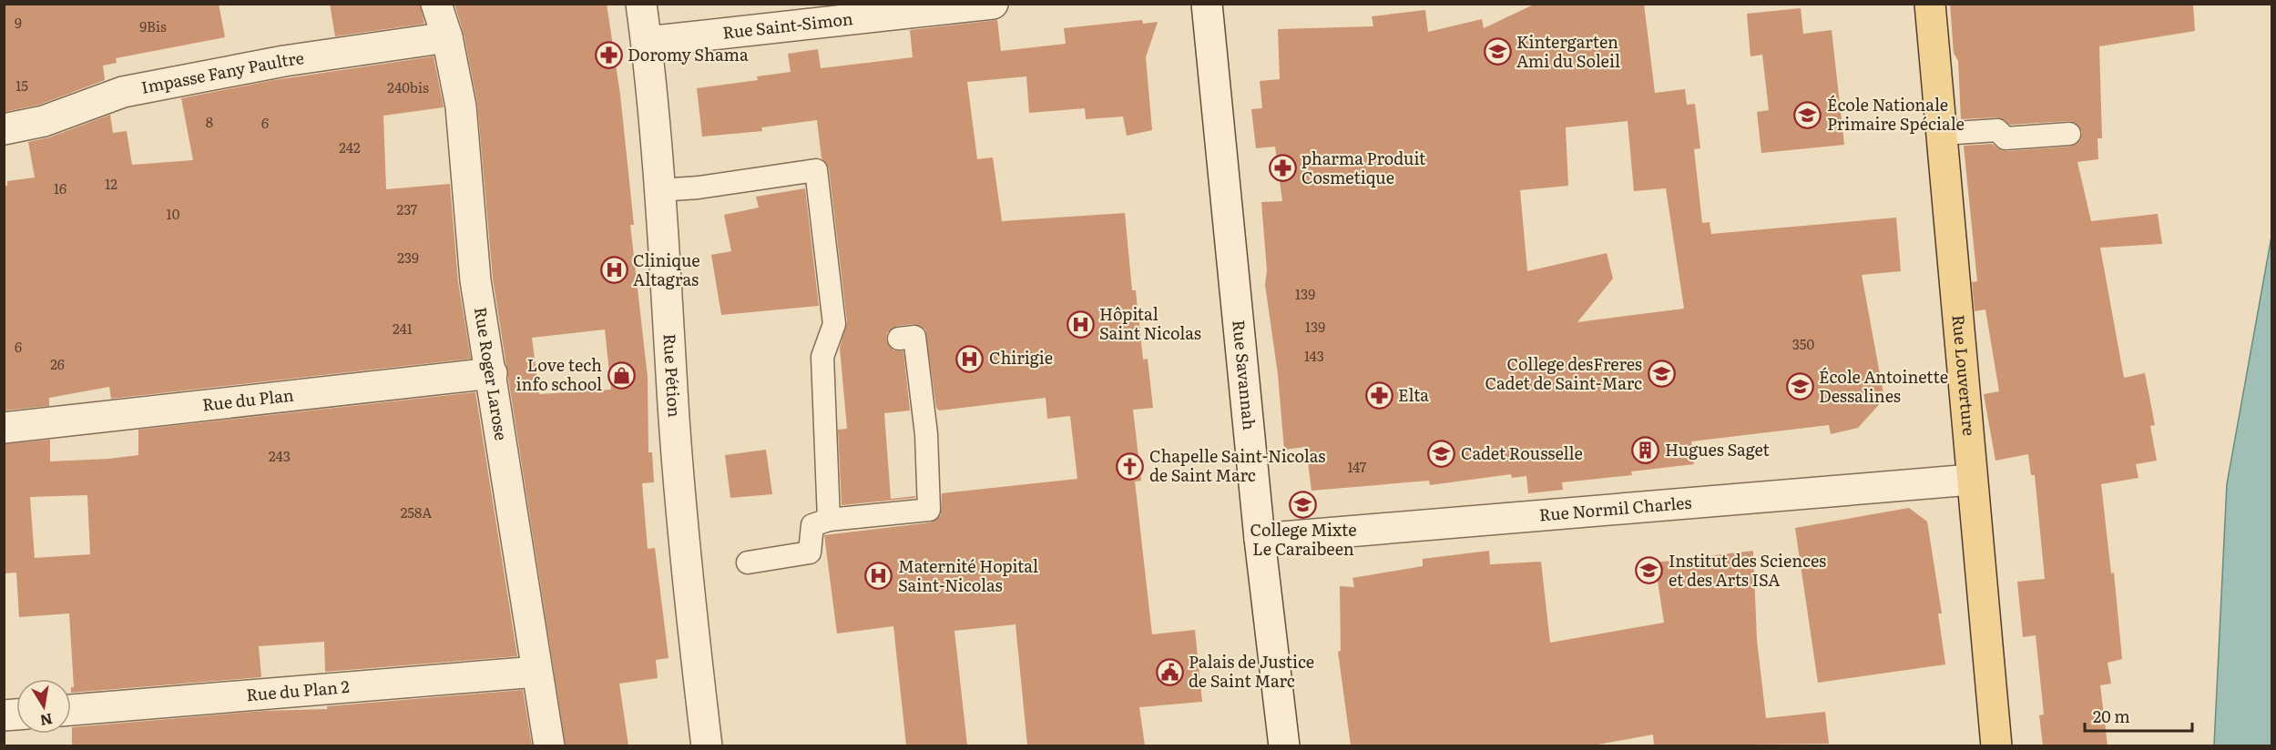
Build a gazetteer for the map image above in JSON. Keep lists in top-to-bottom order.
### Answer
{
  "streets": {
    "main road": ["Rue Louverture"],
    "street": [
      "Rue Saint-Simon",
      "Impasse Fany Paultre",
      "Rue Roger Larose",
      "Rue Pétion",
      "Rue Savannah",
      "Rue du Plan",
      "Rue Normil Charles",
      "Rue du Plan 2"
    ]
  },
  "crossings": [
    ["Rue Saint-Simon", "Rue Pétion"],
    ["Impasse Fany Paultre", "Rue Roger Larose"],
    ["Rue Roger Larose", "Rue du Plan"],
    ["Rue Roger Larose", "Rue du Plan 2"],
    ["Rue Savannah", "Rue Normil Charles"],
    ["Rue Louverture", "Rue Normil Charles"]
  ],
  "places": {
    "school or university": [
      "Kintergarten Ami du Soleil",
      "École Nationale Primaire Spéciale",
      "College desFreres Cadet de Saint-Marc",
      "École Antoinette Dessalines",
      "Cadet Rousselle",
      "College Mixte Le Caraibeen",
      "Institut des Sciences et des Arts ISA"
    ],
    "pharmacy": ["Doromy Shama", "pharma Produit Cosmetique", "Elta"],
    "hospital": [
      "Clinique Altagras",
      "Hôpital Saint Nicolas",
      "Chirigie",
      "Maternité Hopital Saint-Nicolas"
    ],
    "shop": ["Love tech info school"],
    "building": ["Hugues Saget"],
    "church": ["Chapelle Saint-Nicolas de Saint Marc"],
    "public building": ["Palais de Justice de Saint Marc"]
  },
  "house_numbers": [
    "9",
    "9Bis",
    "15",
    "240bis",
    "8",
    "6",
    "242",
    "12",
    "16",
    "237",
    "10",
    "239",
    "139",
    "139",
    "241",
    "350",
    "6",
    "143",
    "26",
    "243",
    "147",
    "258A"
  ],
  "scale_bar": "20 m",
  "north": "bottom"
}
